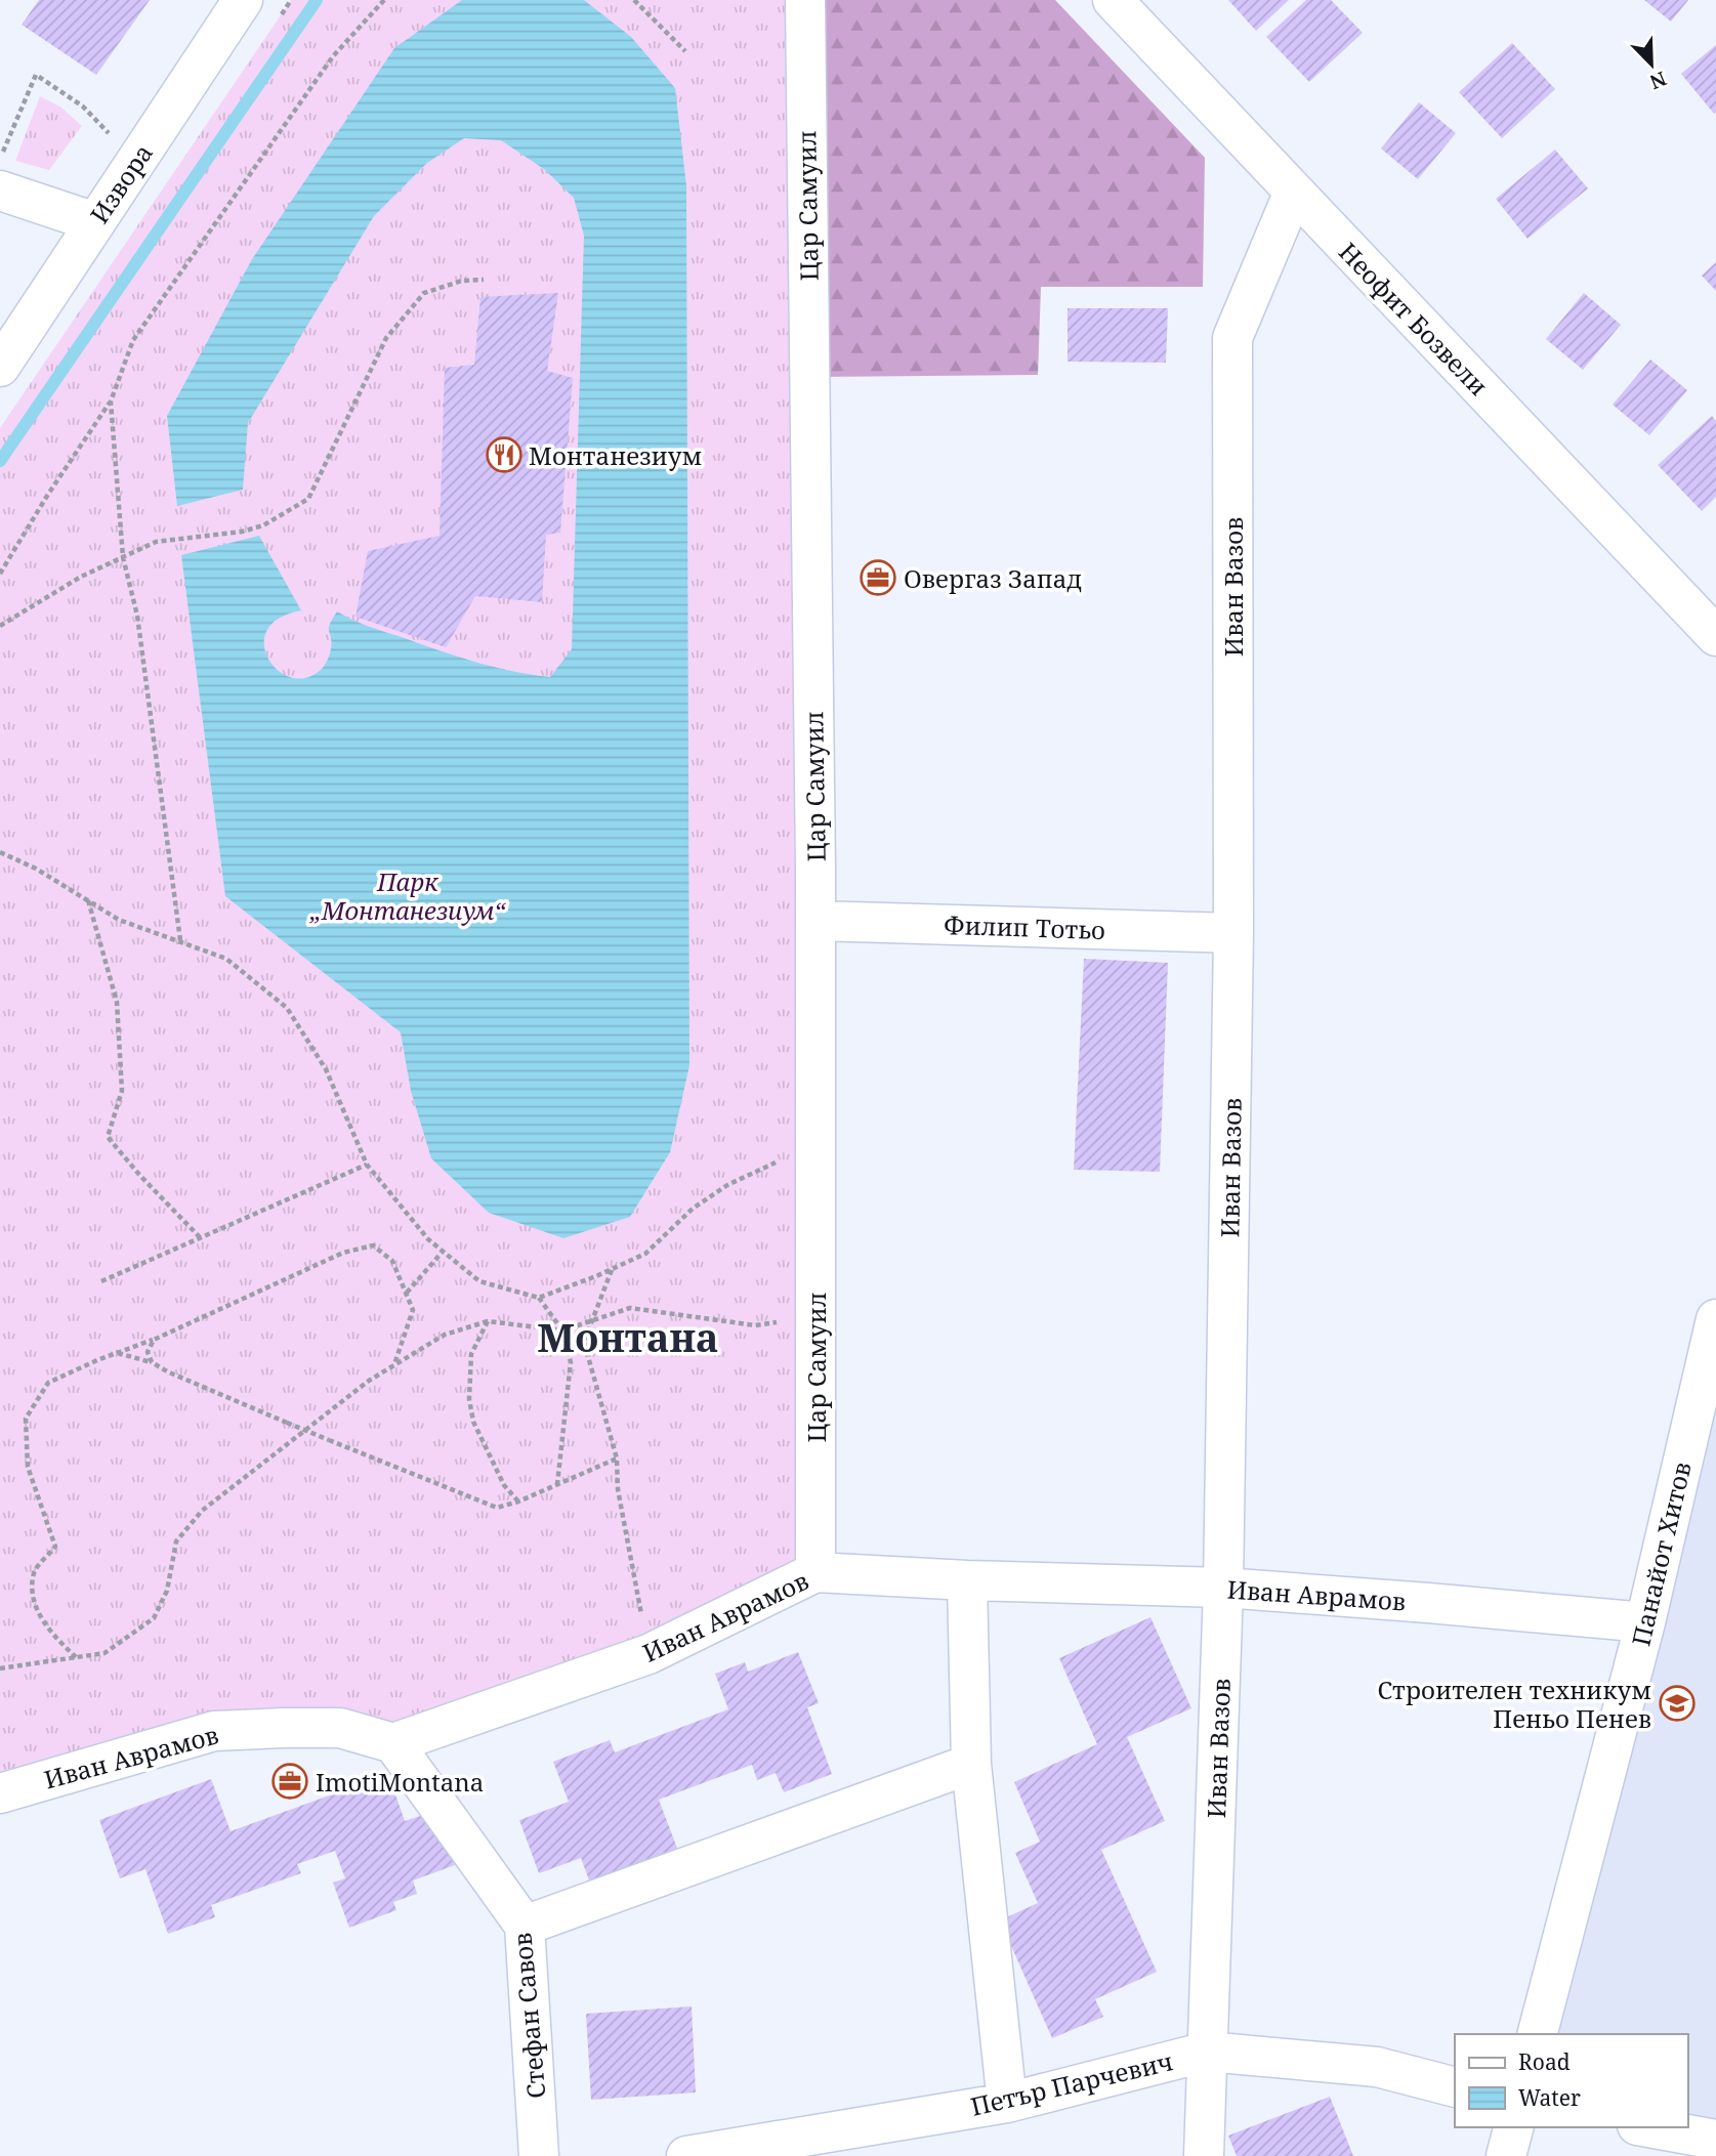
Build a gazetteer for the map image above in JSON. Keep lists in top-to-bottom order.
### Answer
{
  "streets": {
    "street": [
      "Извора",
      "Цар Самуил",
      "Неофит Бозвели",
      "Иван Вазов",
      "Филип Тотьо",
      "Панайот Хитов",
      "Иван Аврамов",
      "Стефан Савов",
      "Петър Парчевич"
    ]
  },
  "crossings": [
    ["Цар Самуил", "Филип Тотьо"],
    ["Цар Самуил", "Иван Аврамов"],
    ["Неофит Бозвели", "Иван Вазов"],
    ["Иван Вазов", "Филип Тотьо"],
    ["Иван Вазов", "Иван Аврамов"],
    ["Иван Вазов", "Петър Парчевич"],
    ["Панайот Хитов", "Иван Аврамов"],
    ["Иван Аврамов", "Стефан Савов"]
  ],
  "districts": ["Монтана"],
  "parks": ["Парк „Монтанезиум“"],
  "places": {
    "restaurant": ["Монтанезиум"],
    "office": ["Овергаз Запад", "ImotiMontana"],
    "school or university": ["Строителен техникум Пеньо Пенев"]
  },
  "legend": ["Road", "Water"],
  "north": "bottom right"
}
